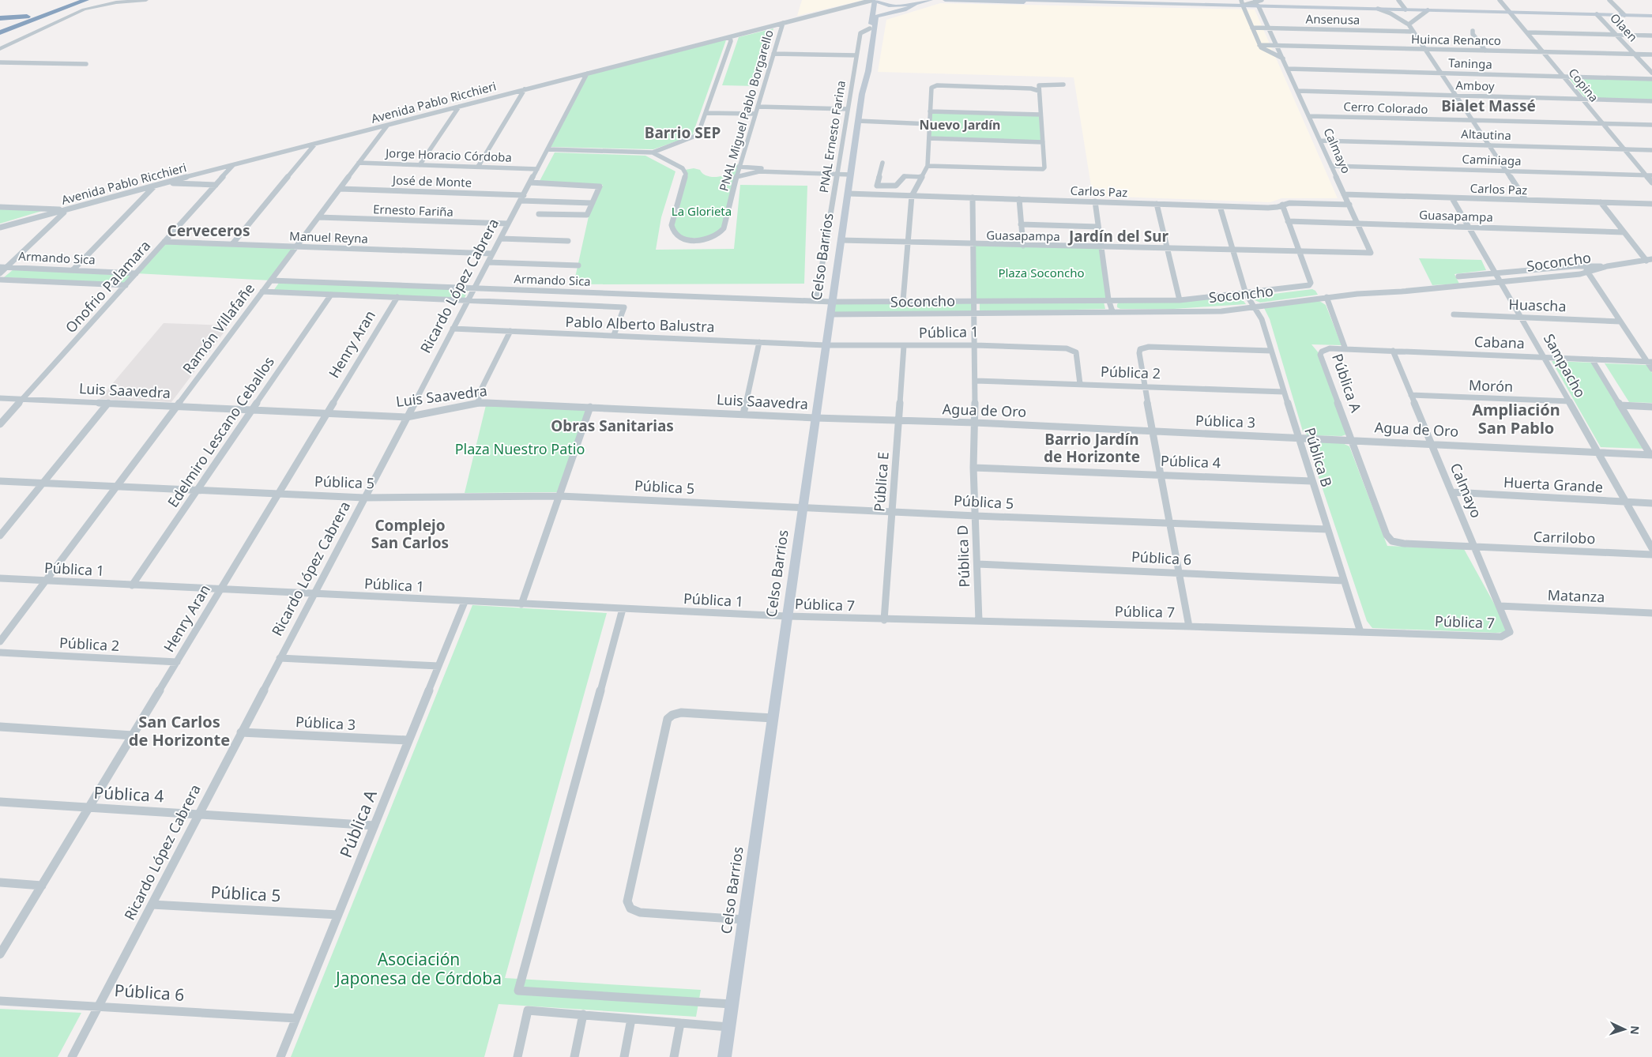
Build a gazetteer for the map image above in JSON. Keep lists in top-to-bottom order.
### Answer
{
  "streets": {
    "main road": ["Celso Barrios"],
    "street": [
      "Ansenusa",
      "Olaen",
      "Huinca Renanco",
      "Taninga",
      "Copina",
      "Amboy",
      "Avenida Pablo Ricchieri",
      "Cerro Colorado",
      "PNAL Miguel Pablo Borgarello",
      "Altautina",
      "PNAL Ernesto Farina",
      "Calmayo",
      "Jorge Horacio Córdoba",
      "Caminiaga",
      "José de Monte",
      "Carlos Paz",
      "Ernesto Fariña",
      "Guasapampa",
      "Manuel Reyna",
      "Armando Sica",
      "Soconcho",
      "Ricardo López Cabrera",
      "Onofrio Palamara",
      "Huascha",
      "Pablo Alberto Balustra",
      "Ramón Villafañe",
      "Pública 1",
      "Cabana",
      "Henry Aran",
      "Sampacho",
      "Pública 2",
      "Pública A",
      "Morón",
      "Luis Saavedra",
      "Agua de Oro",
      "Pública 3",
      "Edelmiro Lescano Ceballos",
      "Pública B",
      "Pública 4",
      "Pública E",
      "Pública 5",
      "Huerta Grande",
      "Carrilobo",
      "Pública D",
      "Pública 6",
      "Matanza",
      "Pública 7"
    ]
  },
  "crossings": [
    ["Ansenusa", "Calmayo"],
    ["Olaen", "Huinca Renanco"],
    ["Huinca Renanco", "Copina"],
    ["Huinca Renanco", "Calmayo"],
    ["Taninga", "Copina"],
    ["Taninga", "Calmayo"],
    ["Copina", "Amboy"],
    ["Copina", "Cerro Colorado"],
    ["Copina", "Altautina"],
    ["Copina", "Caminiaga"],
    ["Amboy", "Calmayo"],
    ["Avenida Pablo Ricchieri", "PNAL Miguel Pablo Borgarello"],
    ["Avenida Pablo Ricchieri", "Celso Barrios"],
    ["Avenida Pablo Ricchieri", "Ricardo López Cabrera"],
    ["Avenida Pablo Ricchieri", "Onofrio Palamara"],
    ["Avenida Pablo Ricchieri", "Ramón Villafañe"],
    ["Cerro Colorado", "Calmayo"],
    ["Altautina", "Calmayo"],
    ["PNAL Ernesto Farina", "Celso Barrios"],
    ["PNAL Ernesto Farina", "Armando Sica"],
    ["Calmayo", "Caminiaga"],
    ["Calmayo", "Carlos Paz"],
    ["Calmayo", "Guasapampa"],
    ["Calmayo", "Cabana"],
    ["Calmayo", "Pública A"],
    ["Calmayo", "Morón"],
    ["Calmayo", "Agua de Oro"],
    ["Calmayo", "Huerta Grande"],
    ["Calmayo", "Carrilobo"],
    ["Calmayo", "Matanza"],
    ["Calmayo", "Pública 7"],
    ["Jorge Horacio Córdoba", "Ricardo López Cabrera"],
    ["Jorge Horacio Córdoba", "Ramón Villafañe"],
    ["José de Monte", "Ricardo López Cabrera"],
    ["José de Monte", "Ramón Villafañe"],
    ["Carlos Paz", "Celso Barrios"],
    ["Carlos Paz", "Sampacho"],
    ["Carlos Paz", "Pública D"],
    ["Ernesto Fariña", "Ricardo López Cabrera"],
    ["Ernesto Fariña", "Ramón Villafañe"],
    ["Guasapampa", "Celso Barrios"],
    ["Guasapampa", "Soconcho"],
    ["Guasapampa", "Sampacho"],
    ["Guasapampa", "Pública D"],
    ["Manuel Reyna", "Ricardo López Cabrera"],
    ["Manuel Reyna", "Onofrio Palamara"],
    ["Manuel Reyna", "Ramón Villafañe"],
    ["Celso Barrios", "Armando Sica"],
    ["Celso Barrios", "Soconcho"],
    ["Celso Barrios", "Pablo Alberto Balustra"],
    ["Celso Barrios", "Pública 1"],
    ["Celso Barrios", "Luis Saavedra"],
    ["Celso Barrios", "Agua de Oro"],
    ["Celso Barrios", "Pública 5"],
    ["Celso Barrios", "Pública 7"],
    ["Armando Sica", "Soconcho"],
    ["Armando Sica", "Ricardo López Cabrera"],
    ["Armando Sica", "Onofrio Palamara"],
    ["Armando Sica", "Pablo Alberto Balustra"],
    ["Armando Sica", "Ramón Villafañe"],
    ["Armando Sica", "Henry Aran"],
    ["Armando Sica", "Edelmiro Lescano Ceballos"],
    ["Soconcho", "Sampacho"],
    ["Soconcho", "Pública A"],
    ["Soconcho", "Pública B"],
    ["Soconcho", "Pública D"],
    ["Ricardo López Cabrera", "Pablo Alberto Balustra"],
    ["Ricardo López Cabrera", "Pública 1"],
    ["Ricardo López Cabrera", "Luis Saavedra"],
    ["Ricardo López Cabrera", "Pública 3"],
    ["Ricardo López Cabrera", "Pública 4"],
    ["Ricardo López Cabrera", "Pública 5"],
    ["Ricardo López Cabrera", "Pública 6"],
    ["Onofrio Palamara", "Luis Saavedra"],
    ["Huascha", "Sampacho"],
    ["Pablo Alberto Balustra", "Pública 1"],
    ["Ramón Villafañe", "Pública 1"],
    ["Ramón Villafañe", "Luis Saavedra"],
    ["Ramón Villafañe", "Pública 5"],
    ["Pública 1", "Henry Aran"],
    ["Pública 1", "Pública A"],
    ["Pública 1", "Edelmiro Lescano Ceballos"],
    ["Pública 1", "Pública E"],
    ["Pública 1", "Pública D"],
    ["Pública 1", "Pública 7"],
    ["Cabana", "Sampacho"],
    ["Cabana", "Pública A"],
    ["Henry Aran", "Pública 2"],
    ["Henry Aran", "Luis Saavedra"],
    ["Henry Aran", "Pública 4"],
    ["Henry Aran", "Pública 5"],
    ["Sampacho", "Morón"],
    ["Sampacho", "Agua de Oro"],
    ["Sampacho", "Huerta Grande"],
    ["Pública 2", "Pública B"],
    ["Pública 2", "Pública D"],
    ["Pública A", "Agua de Oro"],
    ["Pública A", "Pública 3"],
    ["Pública A", "Pública 4"],
    ["Pública A", "Pública 5"],
    ["Pública A", "Carrilobo"],
    ["Pública A", "Pública 6"],
    ["Luis Saavedra", "Agua de Oro"],
    ["Luis Saavedra", "Edelmiro Lescano Ceballos"],
    ["Agua de Oro", "Pública 3"],
    ["Agua de Oro", "Pública B"],
    ["Agua de Oro", "Pública E"],
    ["Agua de Oro", "Pública D"],
    ["Pública 3", "Pública B"],
    ["Edelmiro Lescano Ceballos", "Pública 5"],
    ["Pública B", "Pública 4"],
    ["Pública B", "Pública 5"],
    ["Pública B", "Pública 6"],
    ["Pública B", "Pública 7"],
    ["Pública 4", "Pública D"],
    ["Pública E", "Pública 5"],
    ["Pública E", "Pública 7"],
    ["Pública 5", "Pública D"],
    ["Pública D", "Pública 6"],
    ["Pública D", "Pública 7"]
  ],
  "districts": [
    "Bialet Massé",
    "Nuevo Jardín",
    "Barrio SEP",
    "Cerveceros",
    "Jardín del Sur",
    "Ampliación San Pablo",
    "Obras Sanitarias",
    "Barrio Jardín de Horizonte",
    "Complejo San Carlos",
    "San Carlos de Horizonte"
  ],
  "parks": [
    "La Glorieta",
    "Plaza Soconcho",
    "Plaza Nuestro Patio",
    "Asociación Japonesa de Córdoba"
  ],
  "north": "right"
}
